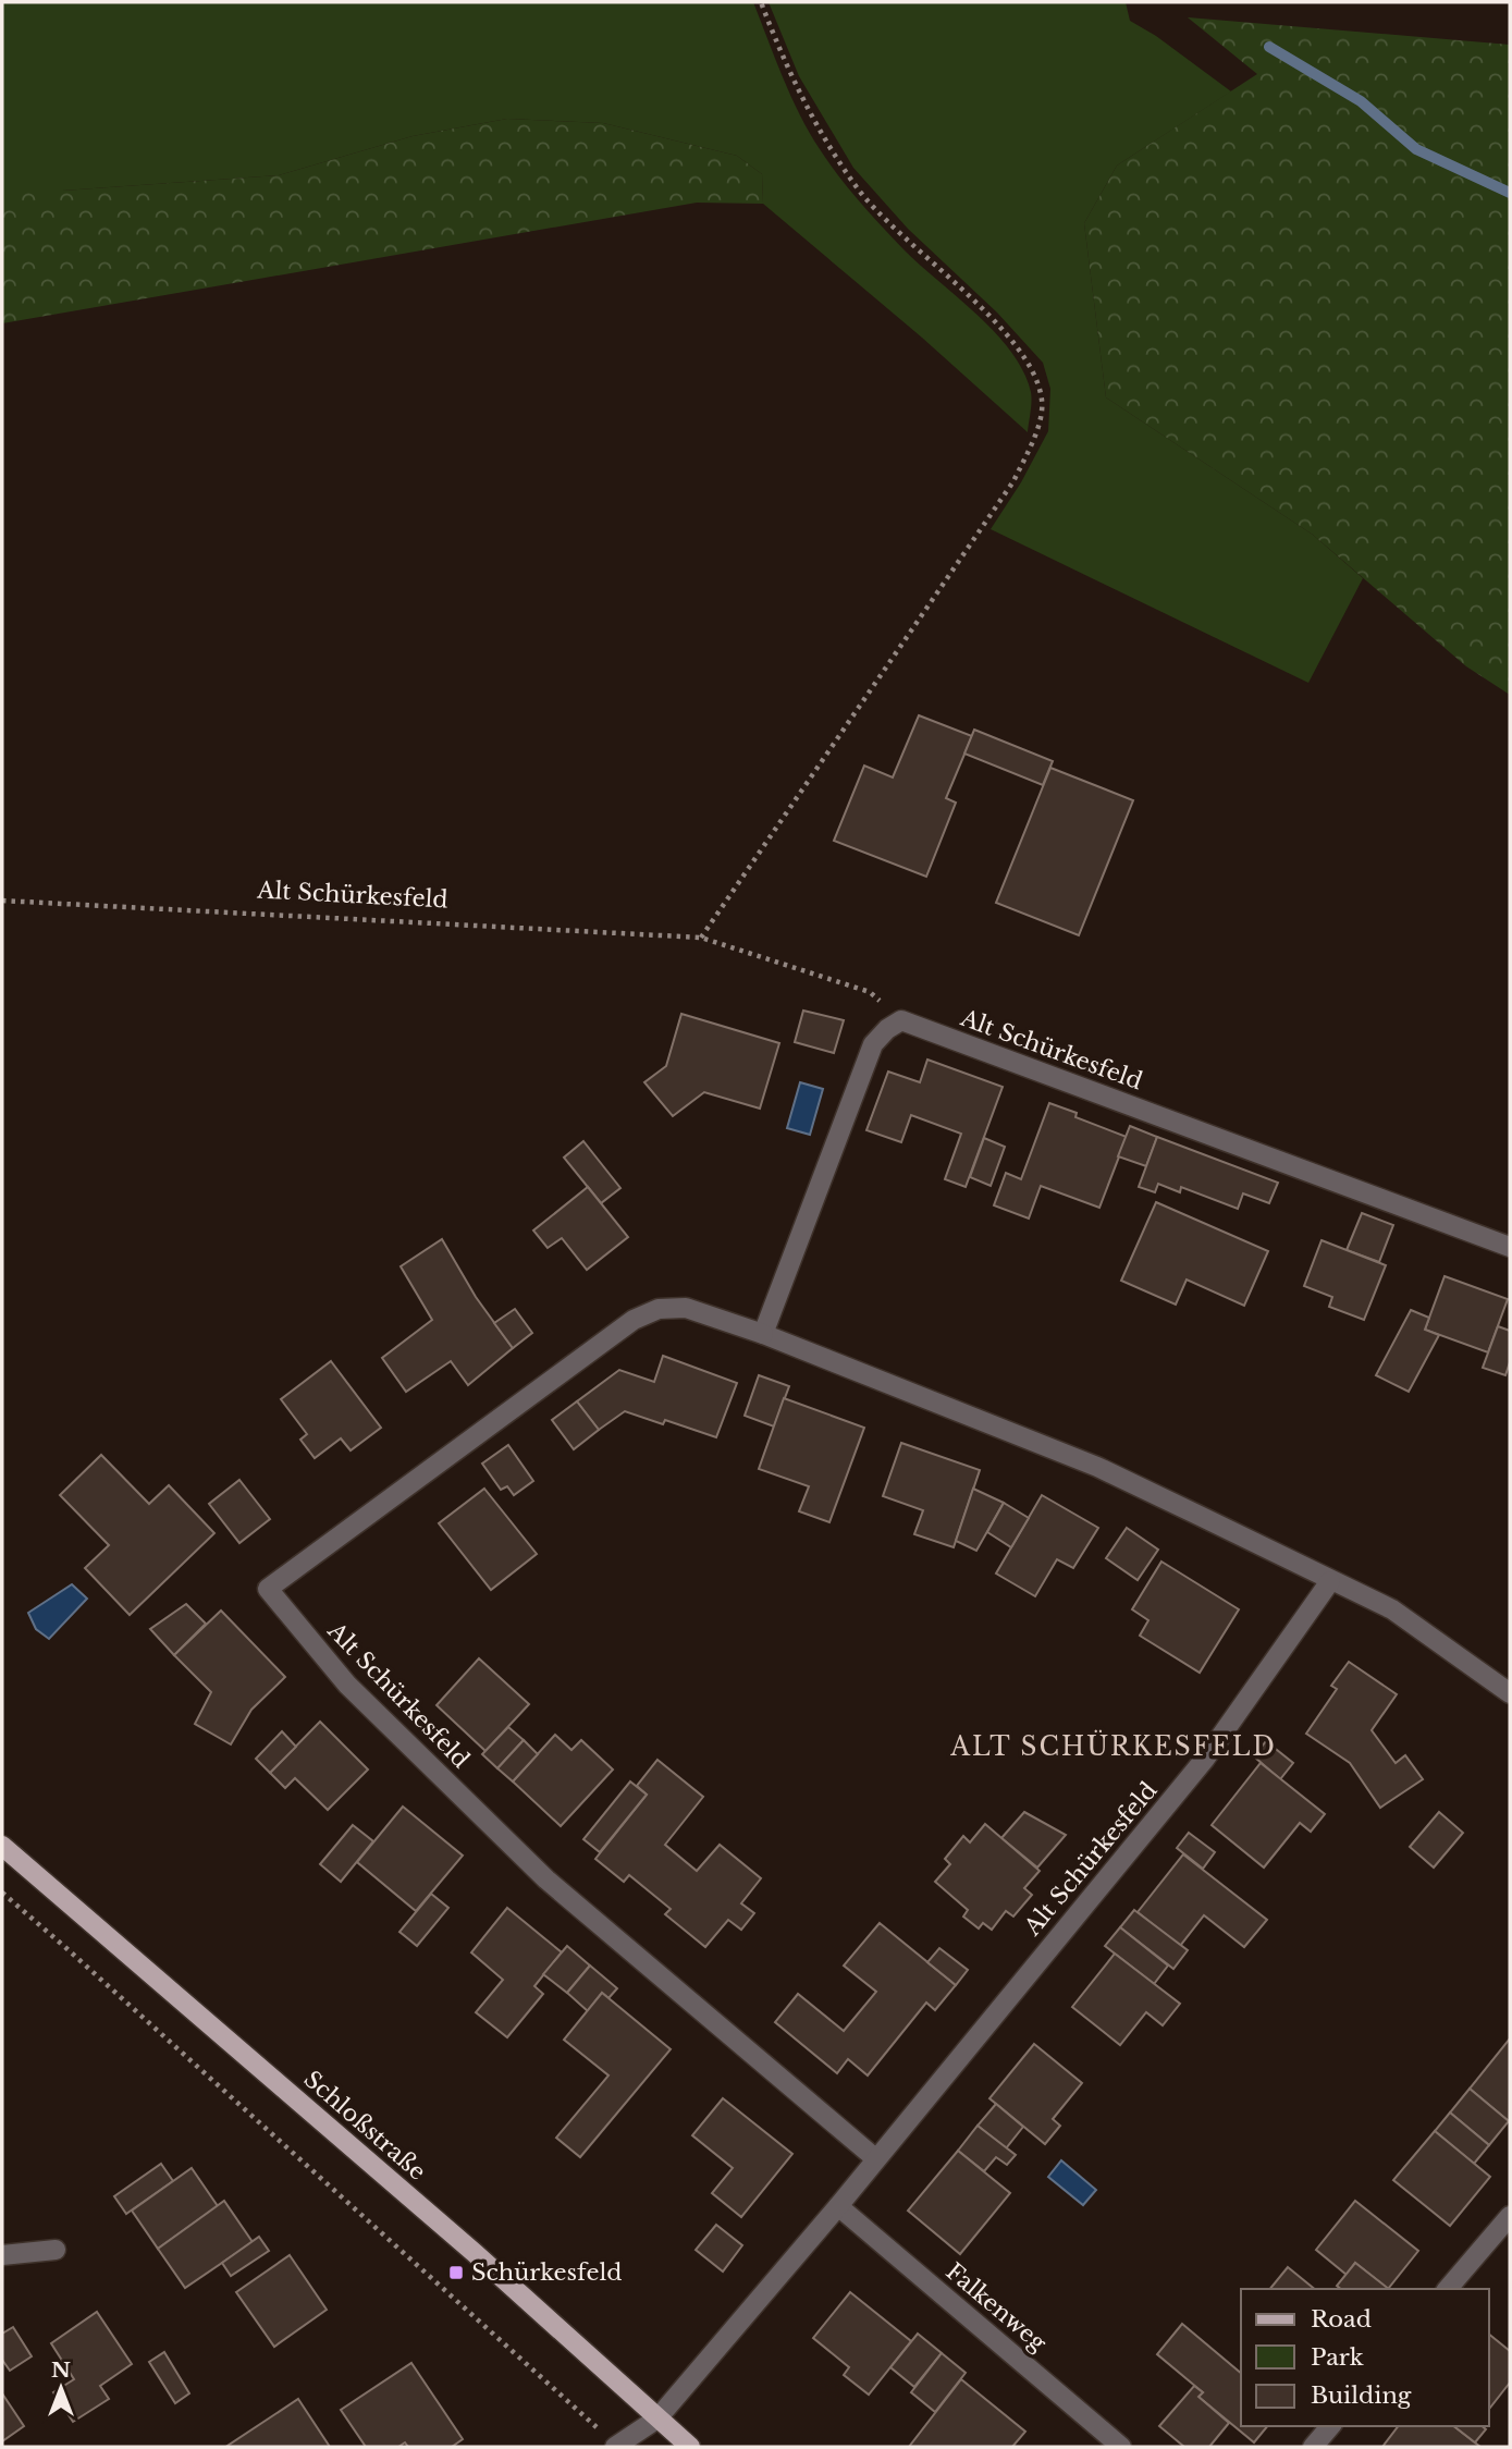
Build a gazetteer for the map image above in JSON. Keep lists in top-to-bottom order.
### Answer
{
  "streets": {
    "main road": ["Schloßstraße"],
    "street": ["Alt Schürkesfeld", "Falkenweg"]
  },
  "crossings": [
    ["Alt Schürkesfeld", "Schloßstraße"],
    ["Alt Schürkesfeld", "Falkenweg"]
  ],
  "districts": ["ALT SCHÜRKESFELD"],
  "places": {
    "transit": ["Schürkesfeld"]
  },
  "legend": ["Road", "Park", "Building"],
  "north": "top"
}
